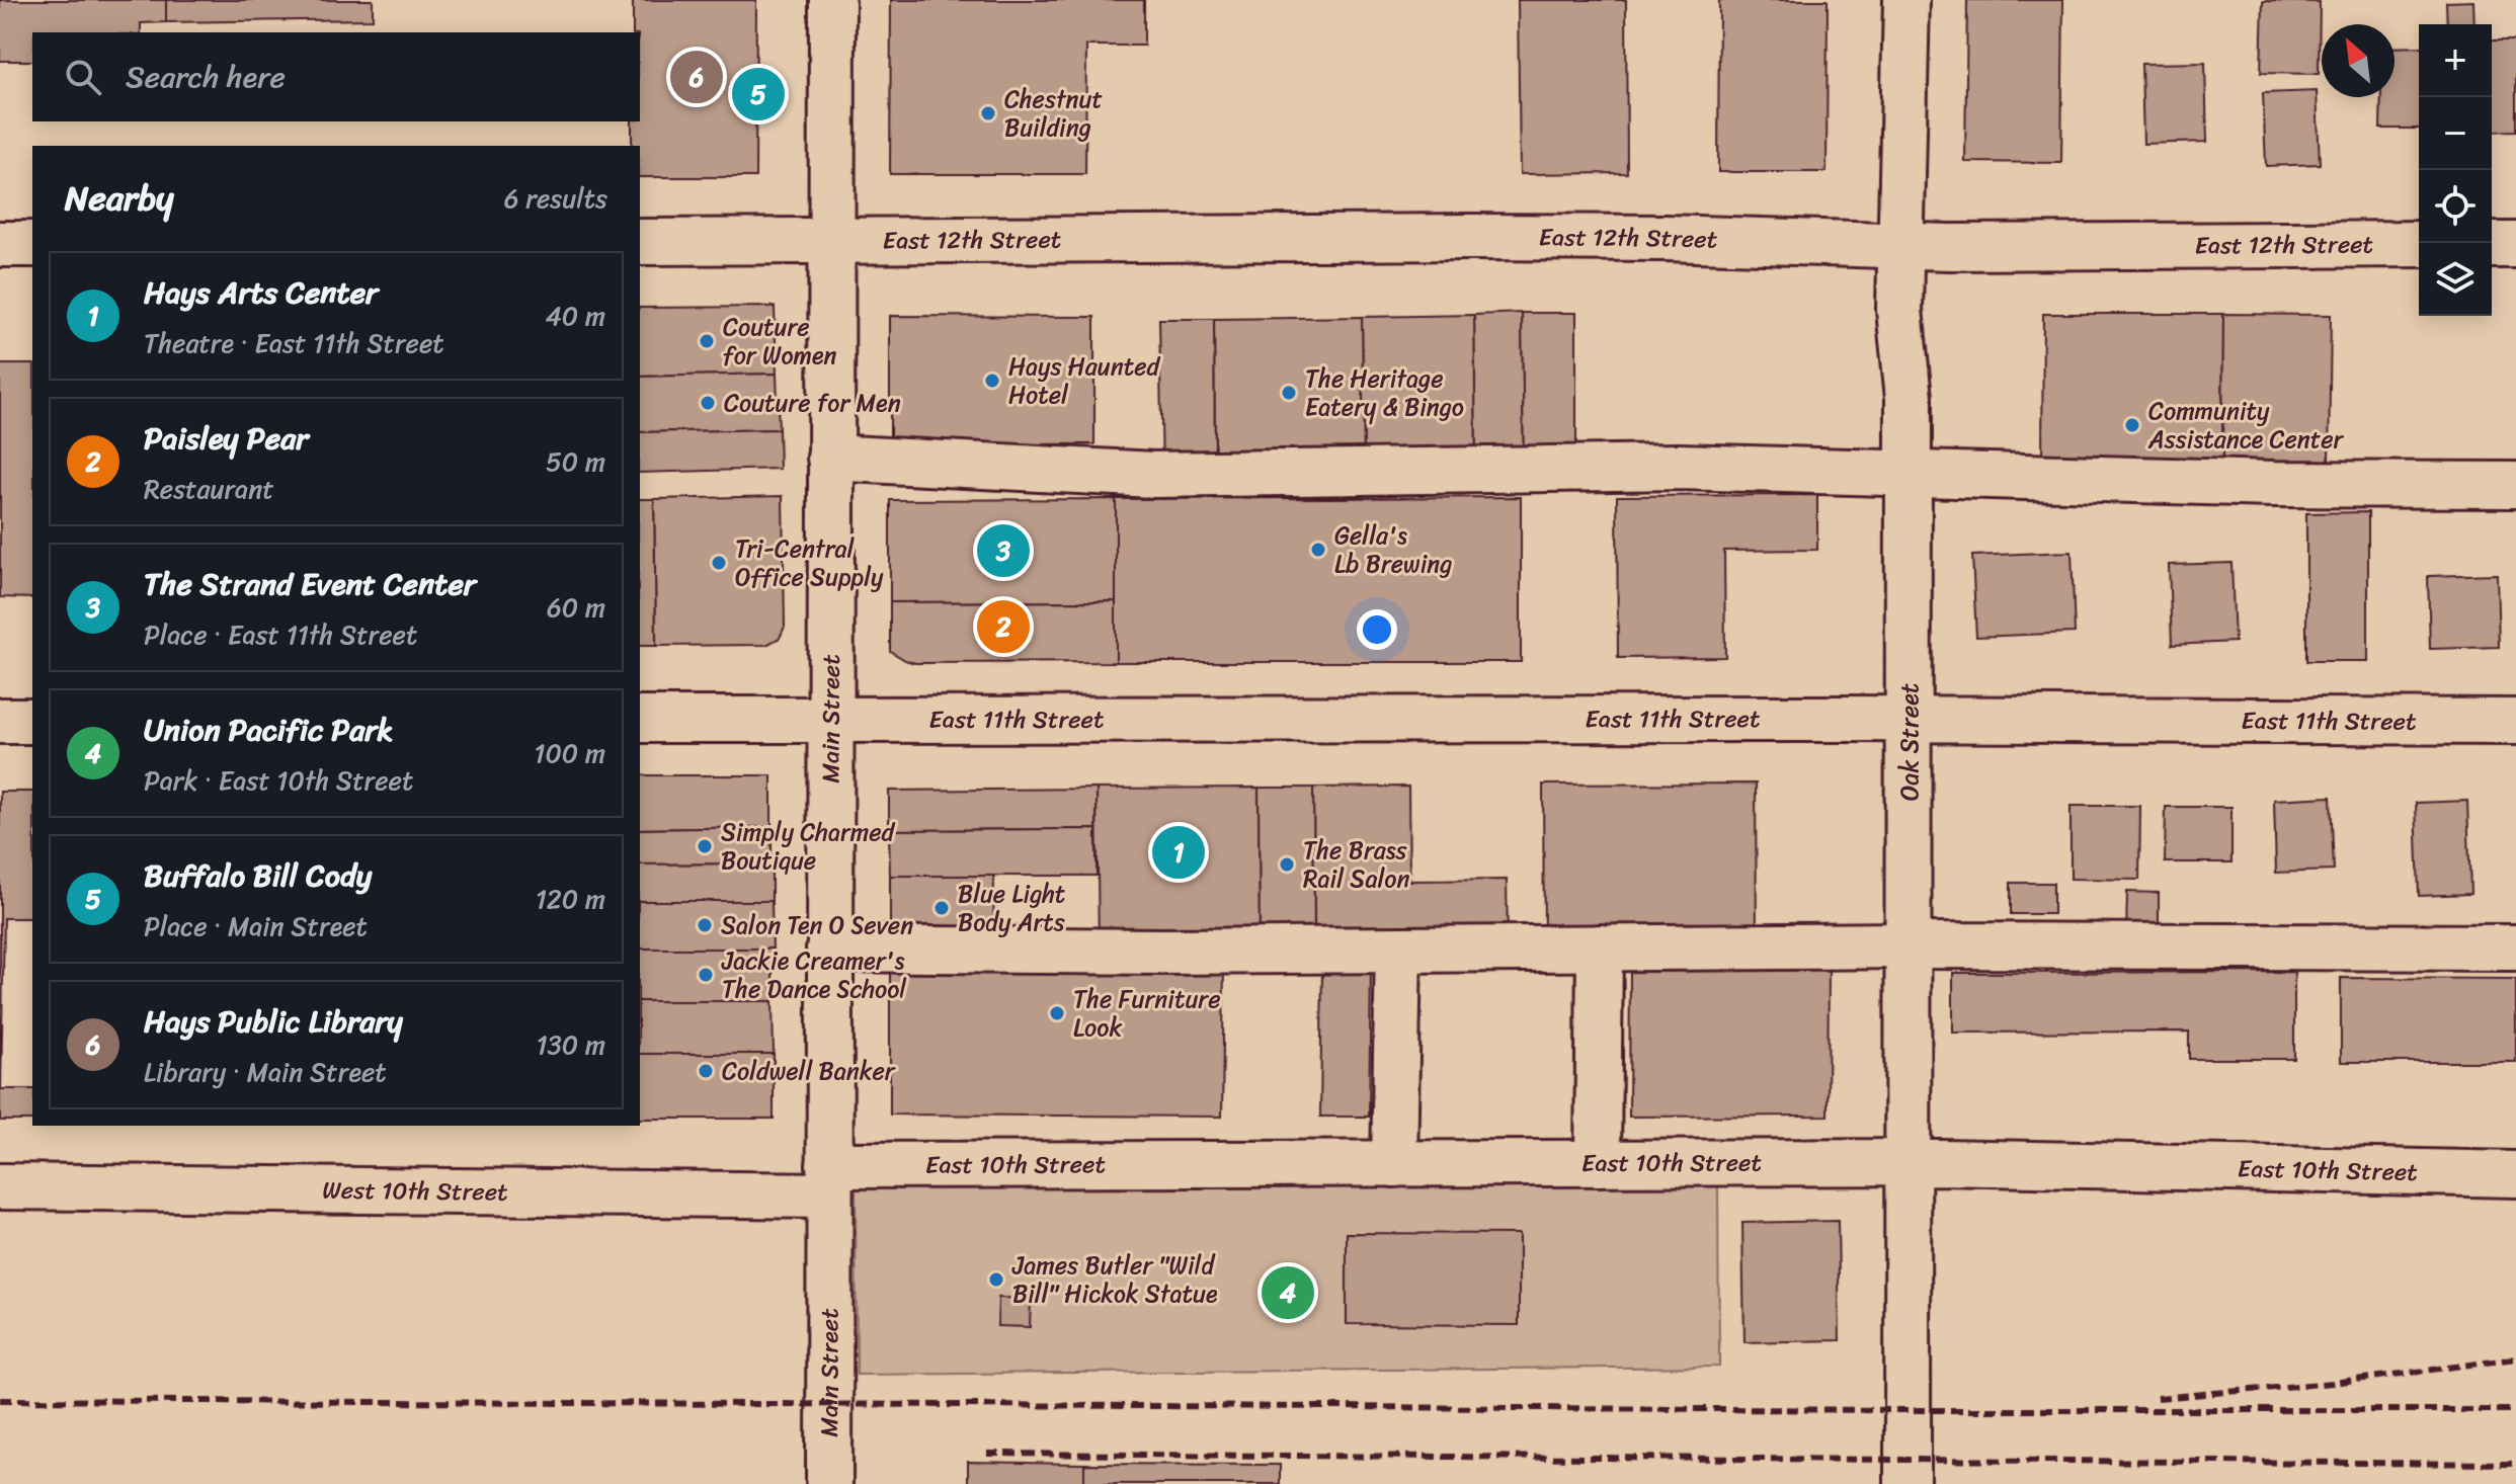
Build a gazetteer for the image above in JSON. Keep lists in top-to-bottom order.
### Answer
{
  "streets": {
    "street": [
      "East 12th Street",
      "Main Street",
      "East 11th Street",
      "Oak Street",
      "East 10th Street",
      "West 10th Street"
    ]
  },
  "crossings": [
    ["East 12th Street", "Main Street"],
    ["East 12th Street", "Oak Street"],
    ["Main Street", "East 11th Street"],
    ["Main Street", "East 10th Street"],
    ["Main Street", "West 10th Street"],
    ["East 11th Street", "Oak Street"],
    ["Oak Street", "East 10th Street"],
    ["East 10th Street", "West 10th Street"]
  ],
  "places": [
    "Chestnut Building",
    "Couture for Women",
    "Hays Haunted Hotel",
    "The Heritage Eatery & Bingo",
    "Couture for Men",
    "Community Assistance Center",
    "Gella's Lb Brewing",
    "Tri-Central Office Supply",
    "Simply Charmed Boutique",
    "The Brass Rail Salon",
    "Blue Light Body Arts",
    "Salon Ten O Seven",
    "Jackie Creamer's The Dance School",
    "The Furniture Look",
    "Coldwell Banker",
    "James Butler \"Wild Bill\" Hickok Statue"
  ],
  "north": "top left",
  "page": {
    "map_buttons": ["+", "−"],
    "search": "Search here",
    "pins": [
      "6",
      "5",
      "3",
      "2",
      "1",
      "4"
    ],
    "heading": ["Nearby", "6 results"],
    "list": [
      {
        "mark": "1",
        "name": "Hays Arts Center",
        "note": "Theatre · East 11th Street",
        "value": "40 m"
      },
      {
        "mark": "2",
        "name": "Paisley Pear",
        "note": "Restaurant",
        "value": "50 m"
      },
      {
        "mark": "3",
        "name": "The Strand Event Center",
        "note": "Place · East 11th Street",
        "value": "60 m"
      },
      {
        "mark": "4",
        "name": "Union Pacific Park",
        "note": "Park · East 10th Street",
        "value": "100 m"
      },
      {
        "mark": "5",
        "name": "Buffalo Bill Cody",
        "note": "Place · Main Street",
        "value": "120 m"
      },
      {
        "mark": "6",
        "name": "Hays Public Library",
        "note": "Library · Main Street",
        "value": "130 m"
      }
    ]
  }
}
